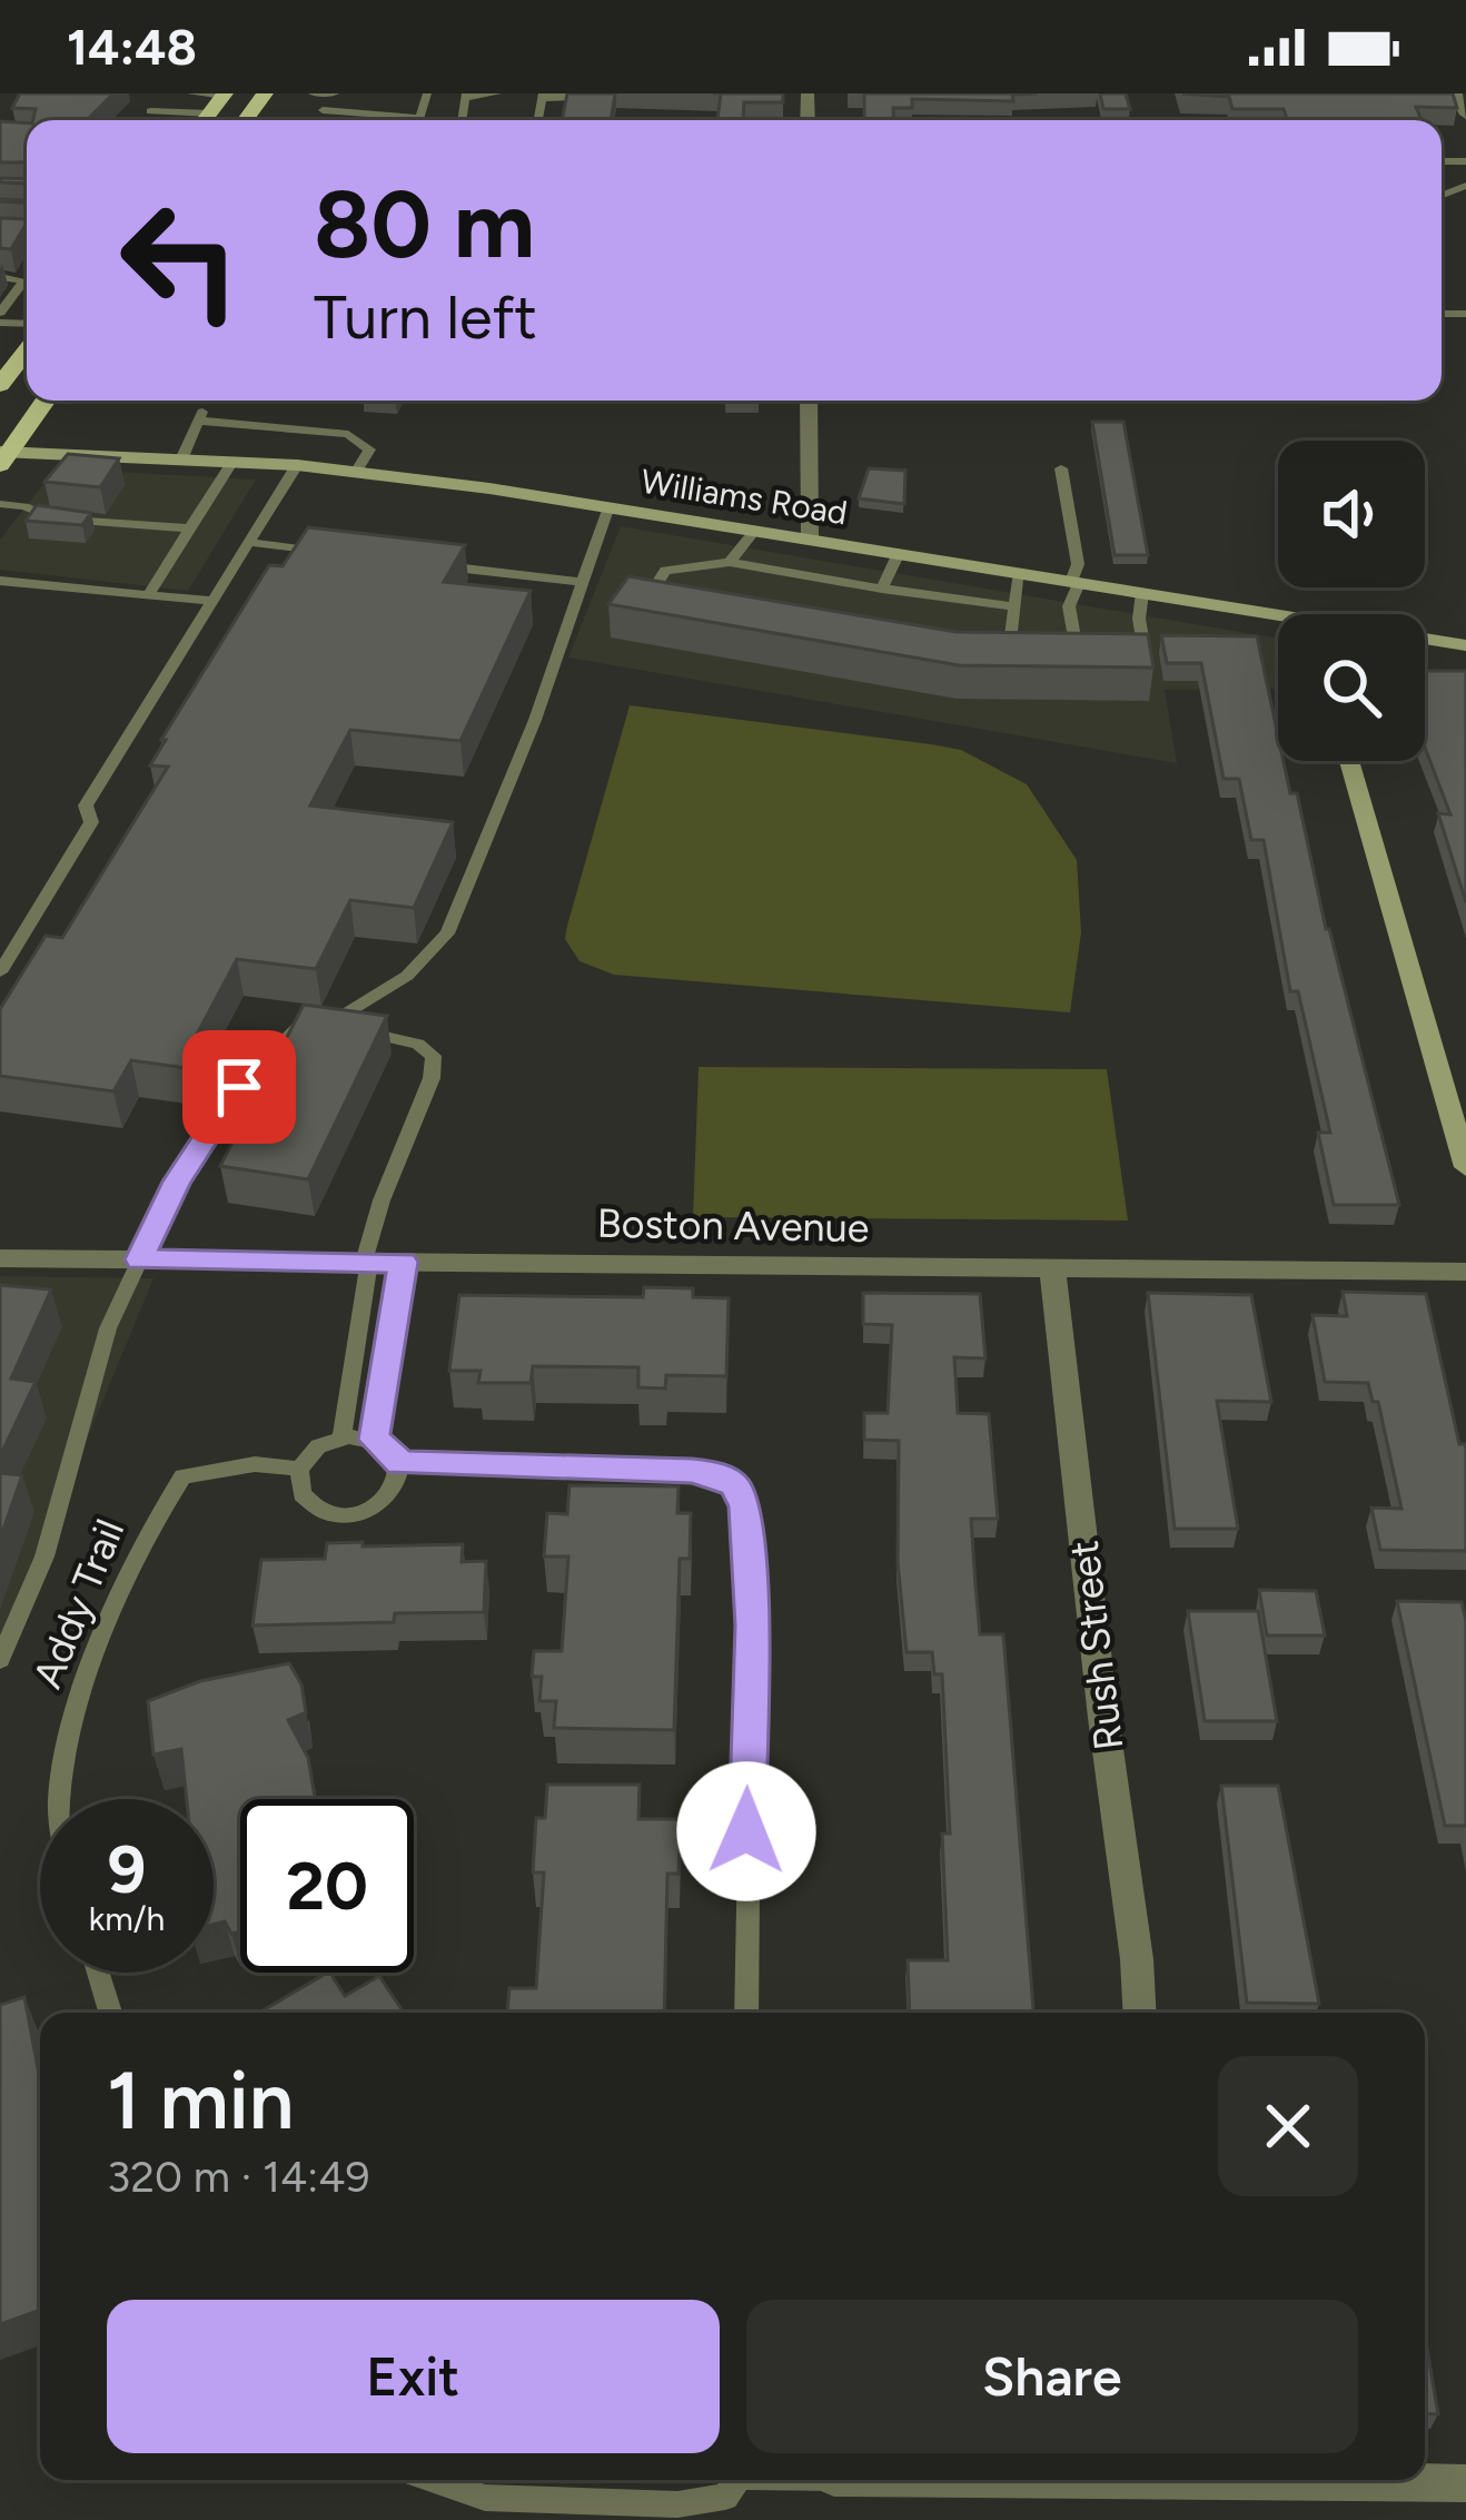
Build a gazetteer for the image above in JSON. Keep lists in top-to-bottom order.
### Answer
{
  "streets": {
    "street": ["Williams Road", "Boston Avenue", "Rush Street"],
    "lane": ["Addy Trail"]
  },
  "crossings": [
    ["Boston Avenue", "Rush Street"]
  ],
  "page": {
    "status": "14:48",
    "turn": ["80 m", "Turn left"],
    "speed": "9 km/h",
    "limit": "20",
    "heading": ["1 min", "320 m · 14:49"],
    "buttons": ["Exit", "Share"]
  }
}
